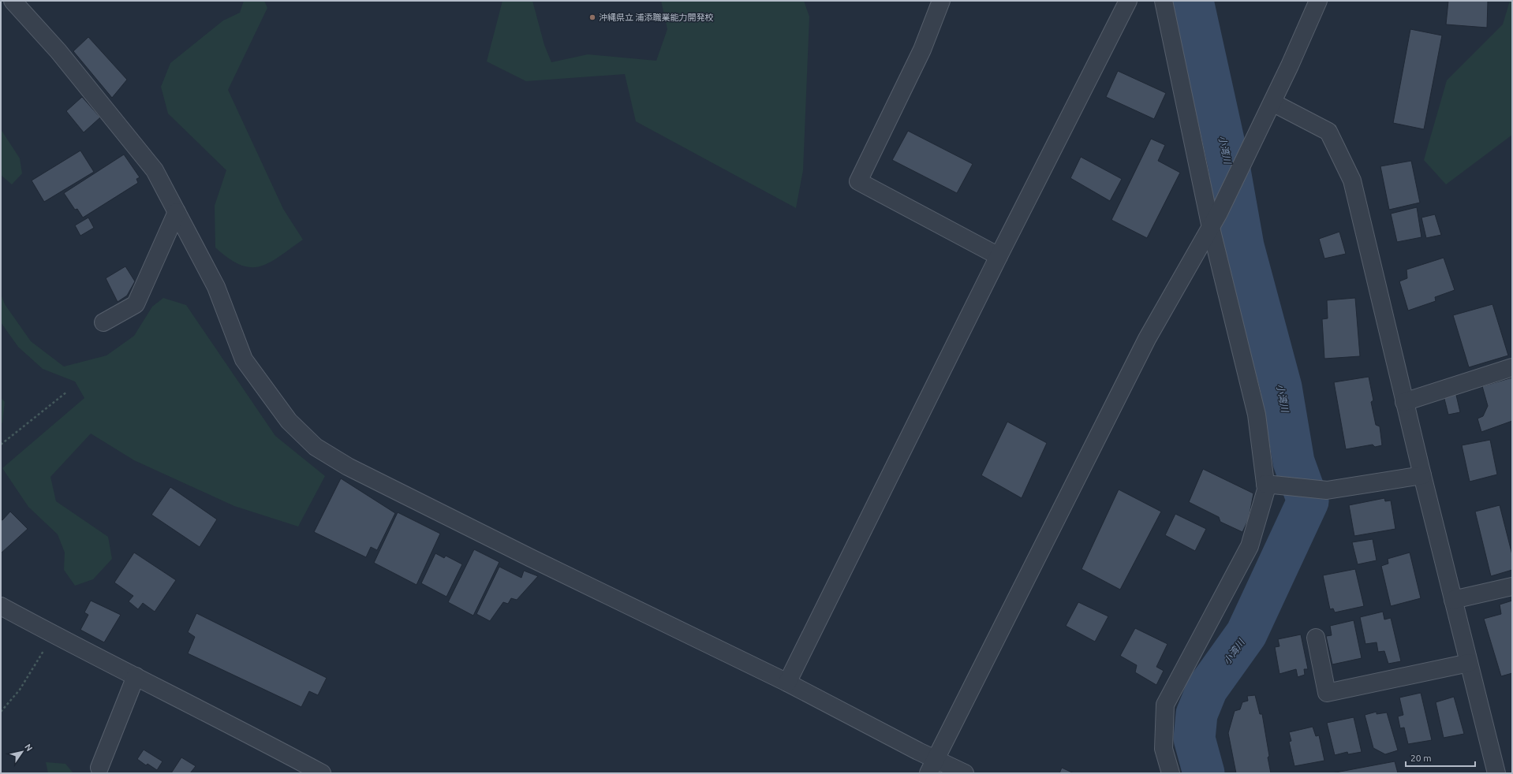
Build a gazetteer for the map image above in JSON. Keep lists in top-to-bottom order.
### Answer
{
  "water": ["小湾川"],
  "places": ["沖縄県立 浦添職業能力開発校"],
  "scale_bar": "20 m",
  "north": "top right"
}
